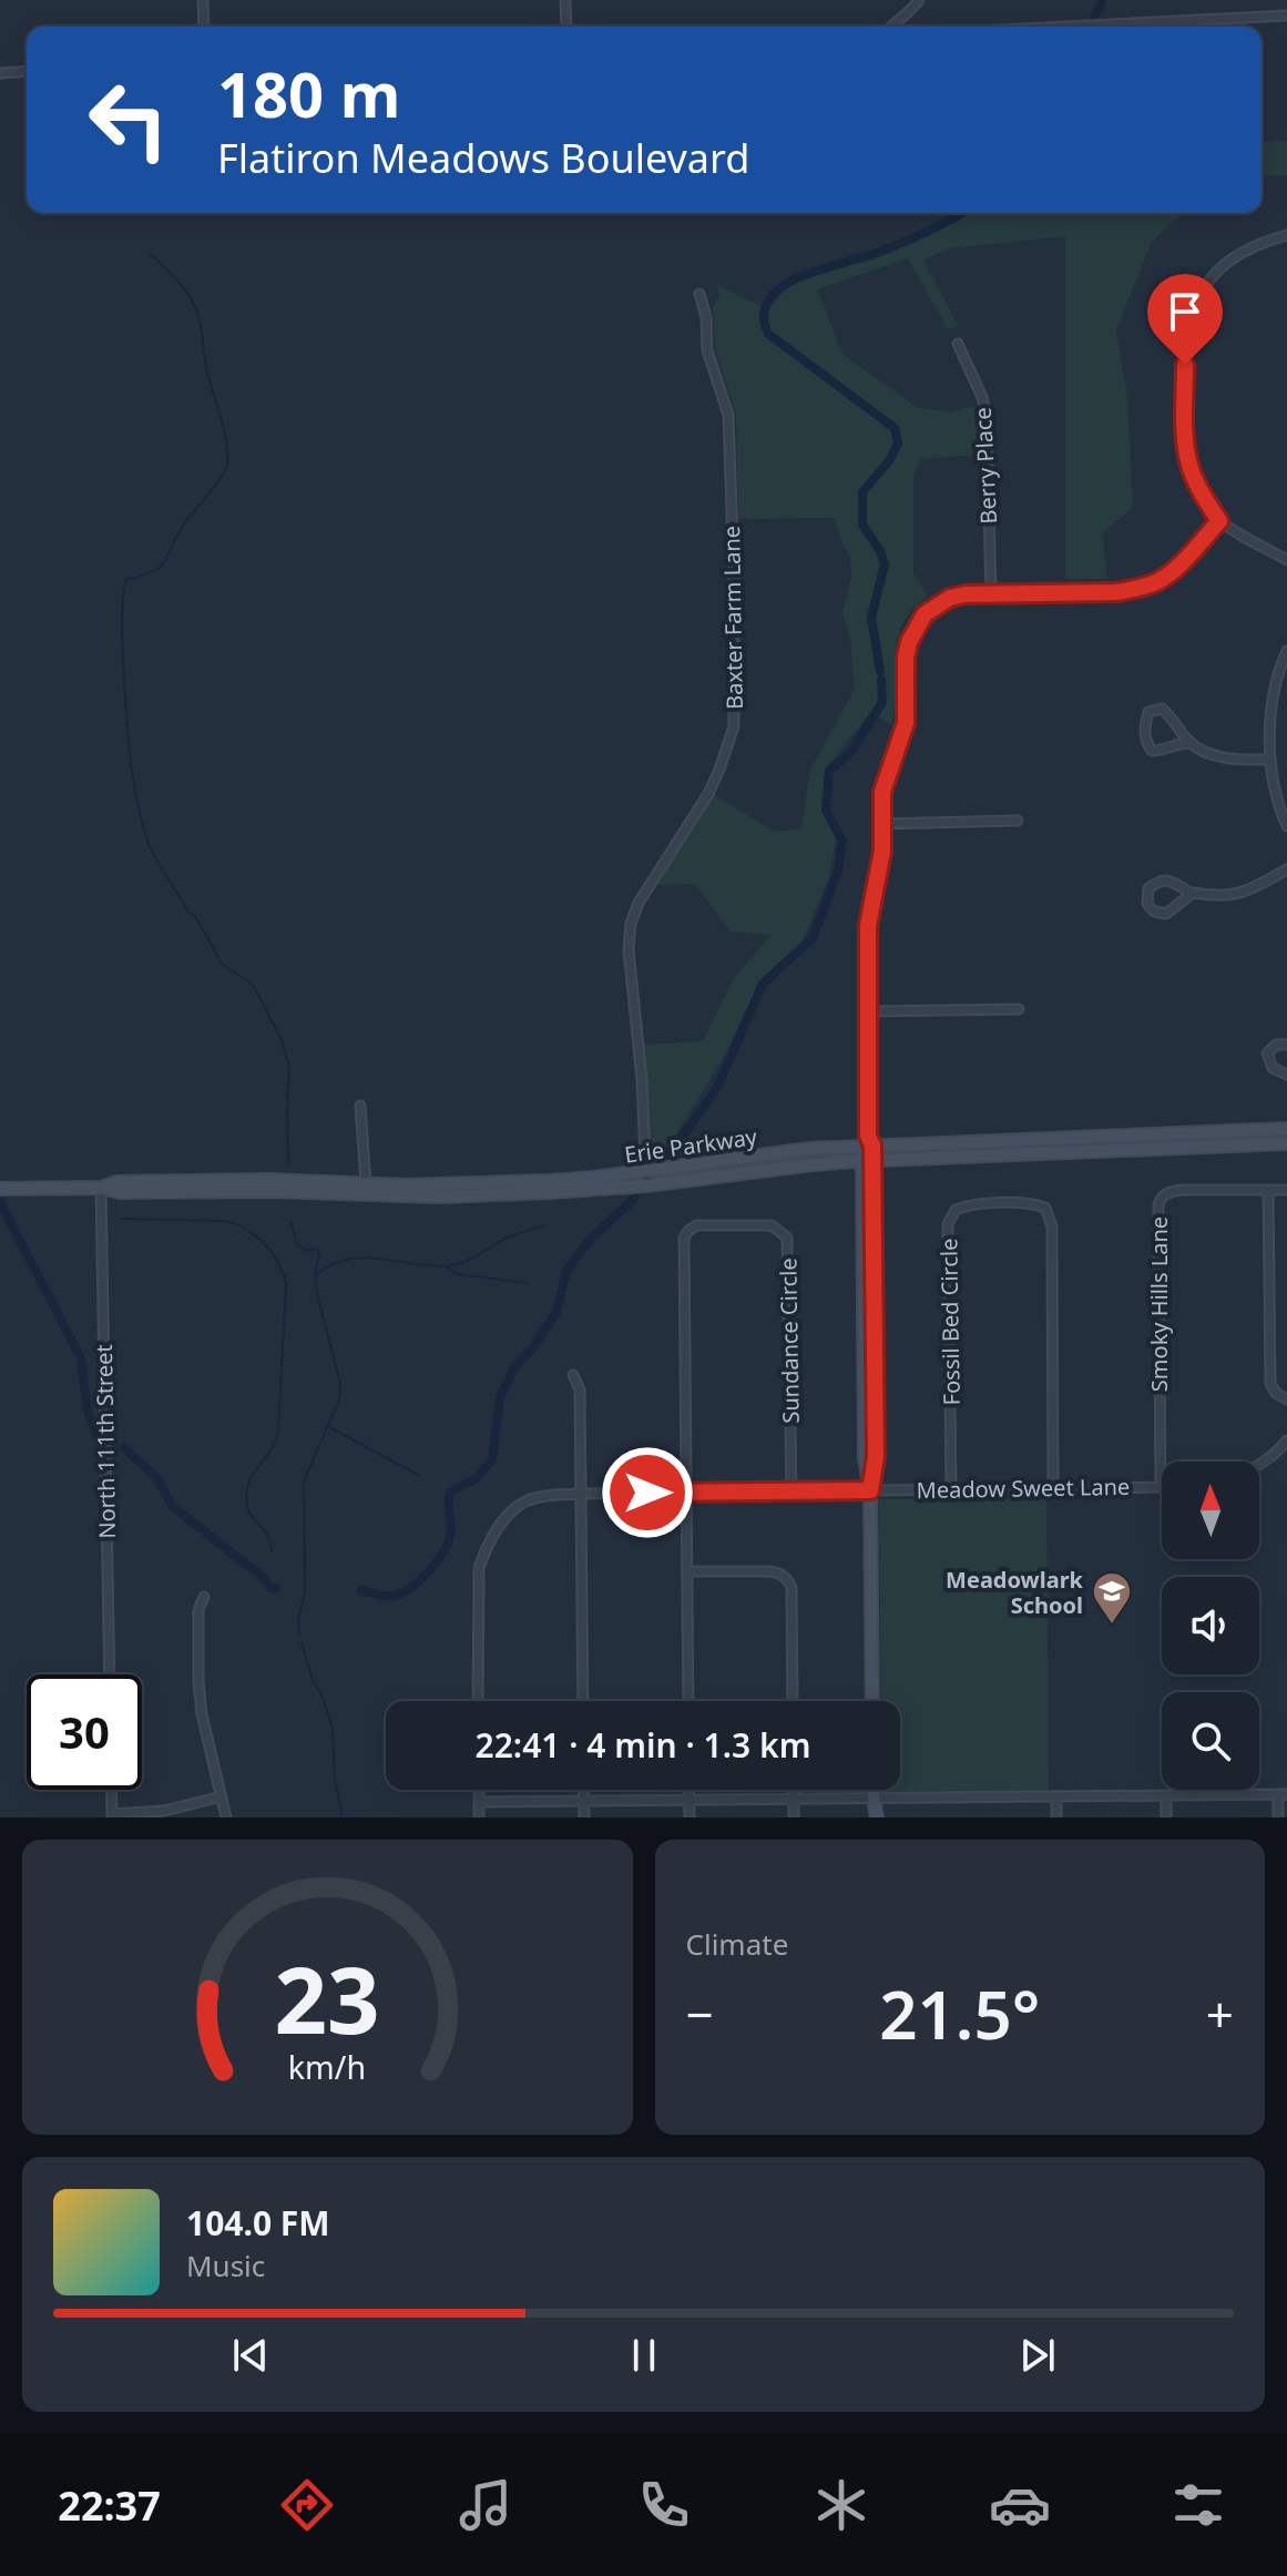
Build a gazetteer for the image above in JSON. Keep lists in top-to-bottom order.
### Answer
{
  "streets": {
    "main road": ["Erie Parkway"],
    "street": [
      "Berry Place",
      "Baxter Farm Lane",
      "Smoky Hills Lane",
      "Fossil Bed Circle",
      "Sundance Circle",
      "North 111th Street",
      "Meadow Sweet Lane"
    ]
  },
  "crossings": [
    ["Baxter Farm Lane", "Erie Parkway"],
    ["Erie Parkway", "North 111th Street"],
    ["Smoky Hills Lane", "Meadow Sweet Lane"],
    ["Fossil Bed Circle", "Meadow Sweet Lane"],
    ["Sundance Circle", "Meadow Sweet Lane"]
  ],
  "places": {
    "school or university": ["Meadowlark School"]
  },
  "north": "top",
  "page": {
    "turn": ["180 m", "Flatiron Meadows Boulevard"],
    "limit": "30",
    "trip": "22:41 · 4 min · 1.3 km",
    "tile": "Climate",
    "heat": ["−", "21.5°", "+"],
    "song": ["104.0 FM", "Music"],
    "tabs": "22:37",
    "gauge": ["23", "km/h"]
  }
}
